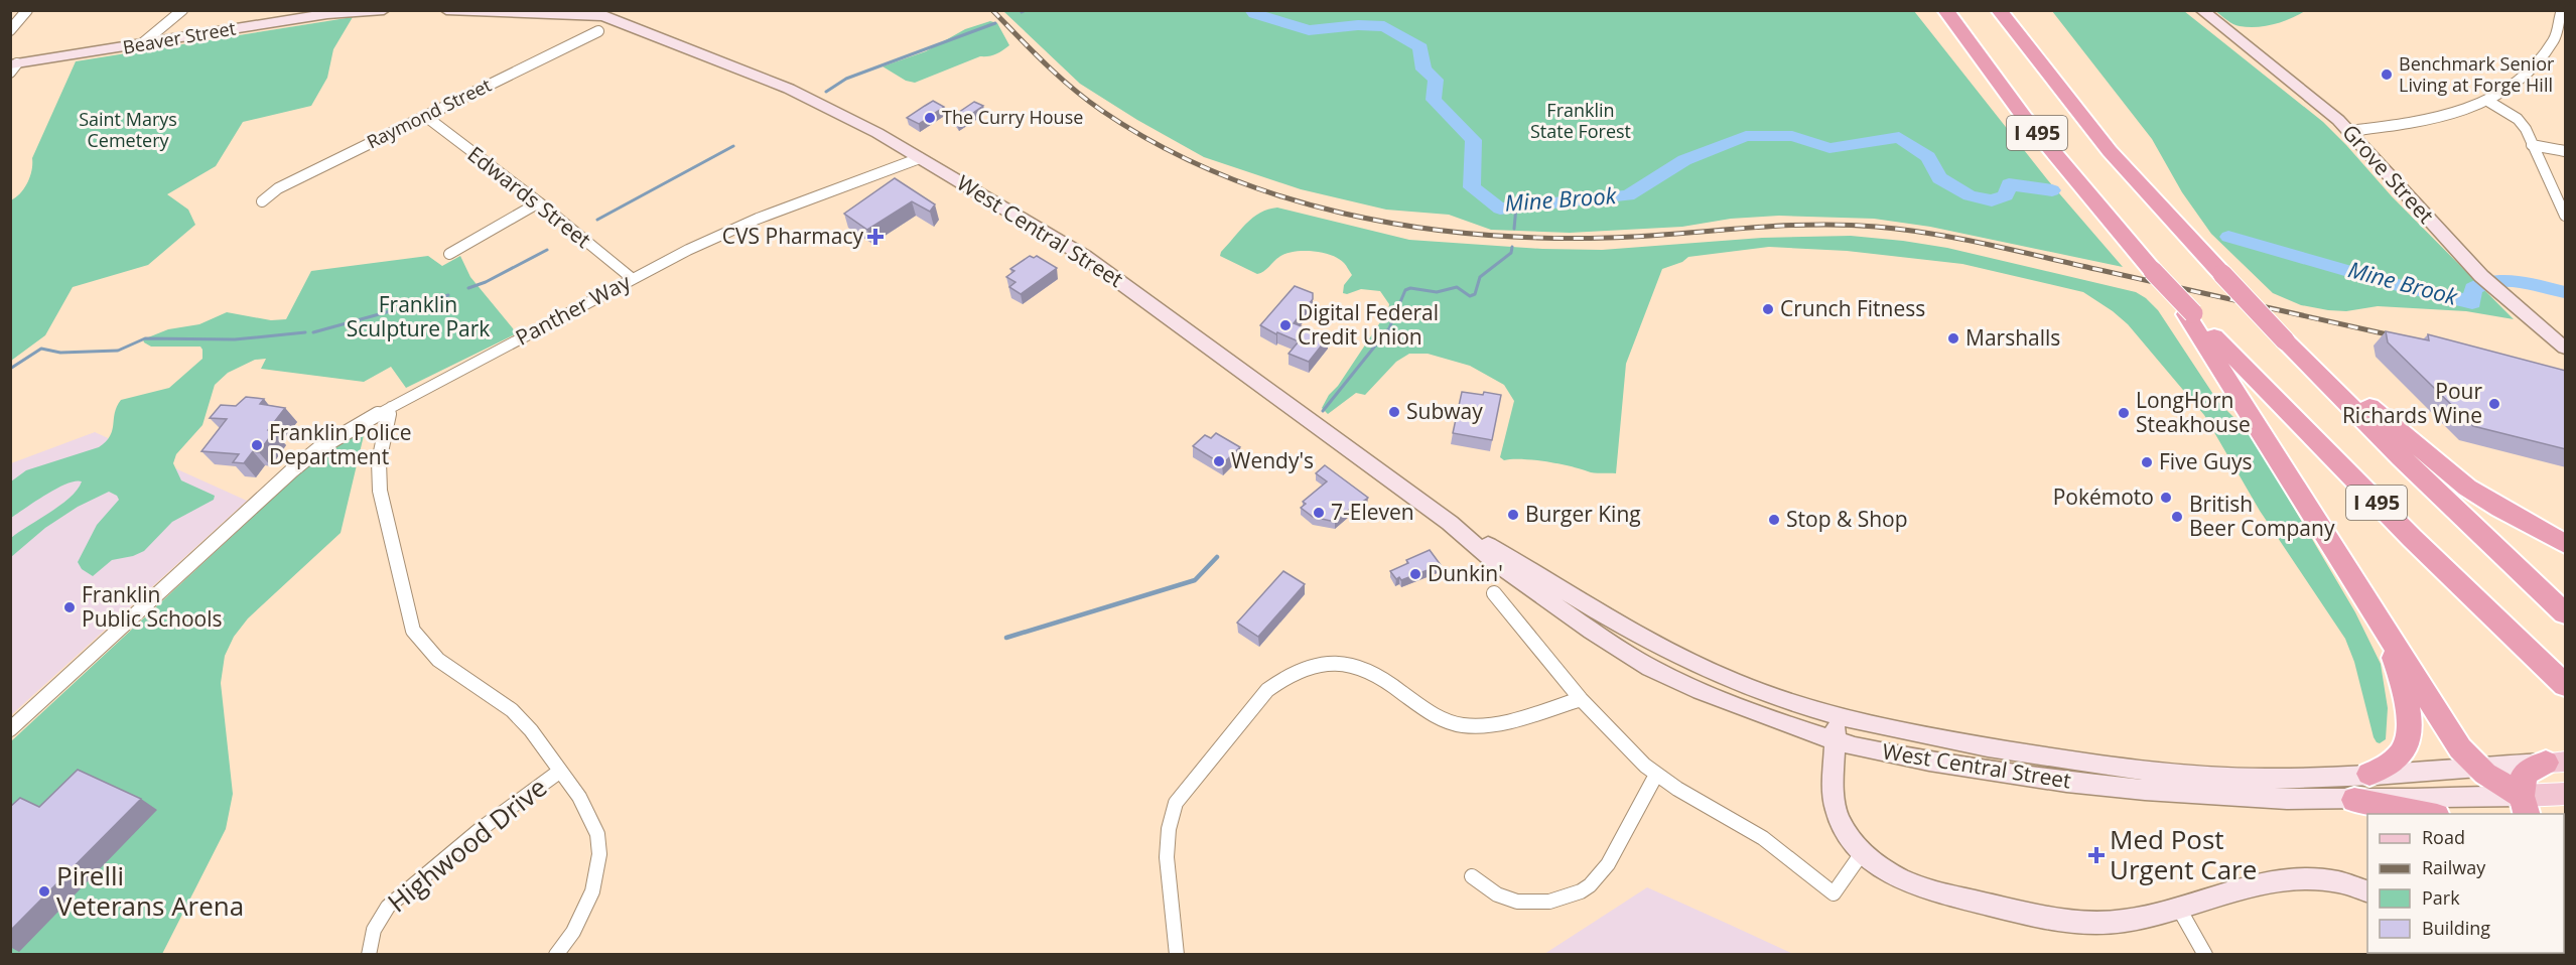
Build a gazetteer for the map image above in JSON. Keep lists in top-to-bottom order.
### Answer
{
  "streets": {
    "highway": ["I 495"],
    "main road": ["Beaver Street", "Grove Street", "West Central Street"],
    "street": [
      "Raymond Street",
      "Edwards Street",
      "Panther Way",
      "Highwood Drive"
    ]
  },
  "crossings": [
    ["Raymond Street", "Edwards Street"],
    ["Edwards Street", "Panther Way"],
    ["West Central Street", "Panther Way"],
    ["Panther Way", "Highwood Drive"]
  ],
  "water": ["Mine Brook"],
  "parks": ["Franklin State Forest", "Saint Marys Cemetery", "Franklin Sculpture Park"],
  "places": {
    "other": [
      "Benchmark Senior Living at Forge Hill",
      "The Curry House",
      "Crunch Fitness",
      "Digital Federal Credit Union",
      "Marshalls",
      "Pour Richards Wine",
      "Subway",
      "LongHorn Steakhouse",
      "Franklin Police Department",
      "Wendy's",
      "Five Guys",
      "Pokémoto",
      "7-Eleven",
      "Burger King",
      "British Beer Company",
      "Stop & Shop",
      "Dunkin'",
      "Franklin Public Schools",
      "Pirelli Veterans Arena"
    ],
    "health": ["CVS Pharmacy", "Med Post Urgent Care"]
  },
  "legend": [
    "Road",
    "Railway",
    "Park",
    "Building"
  ]
}
